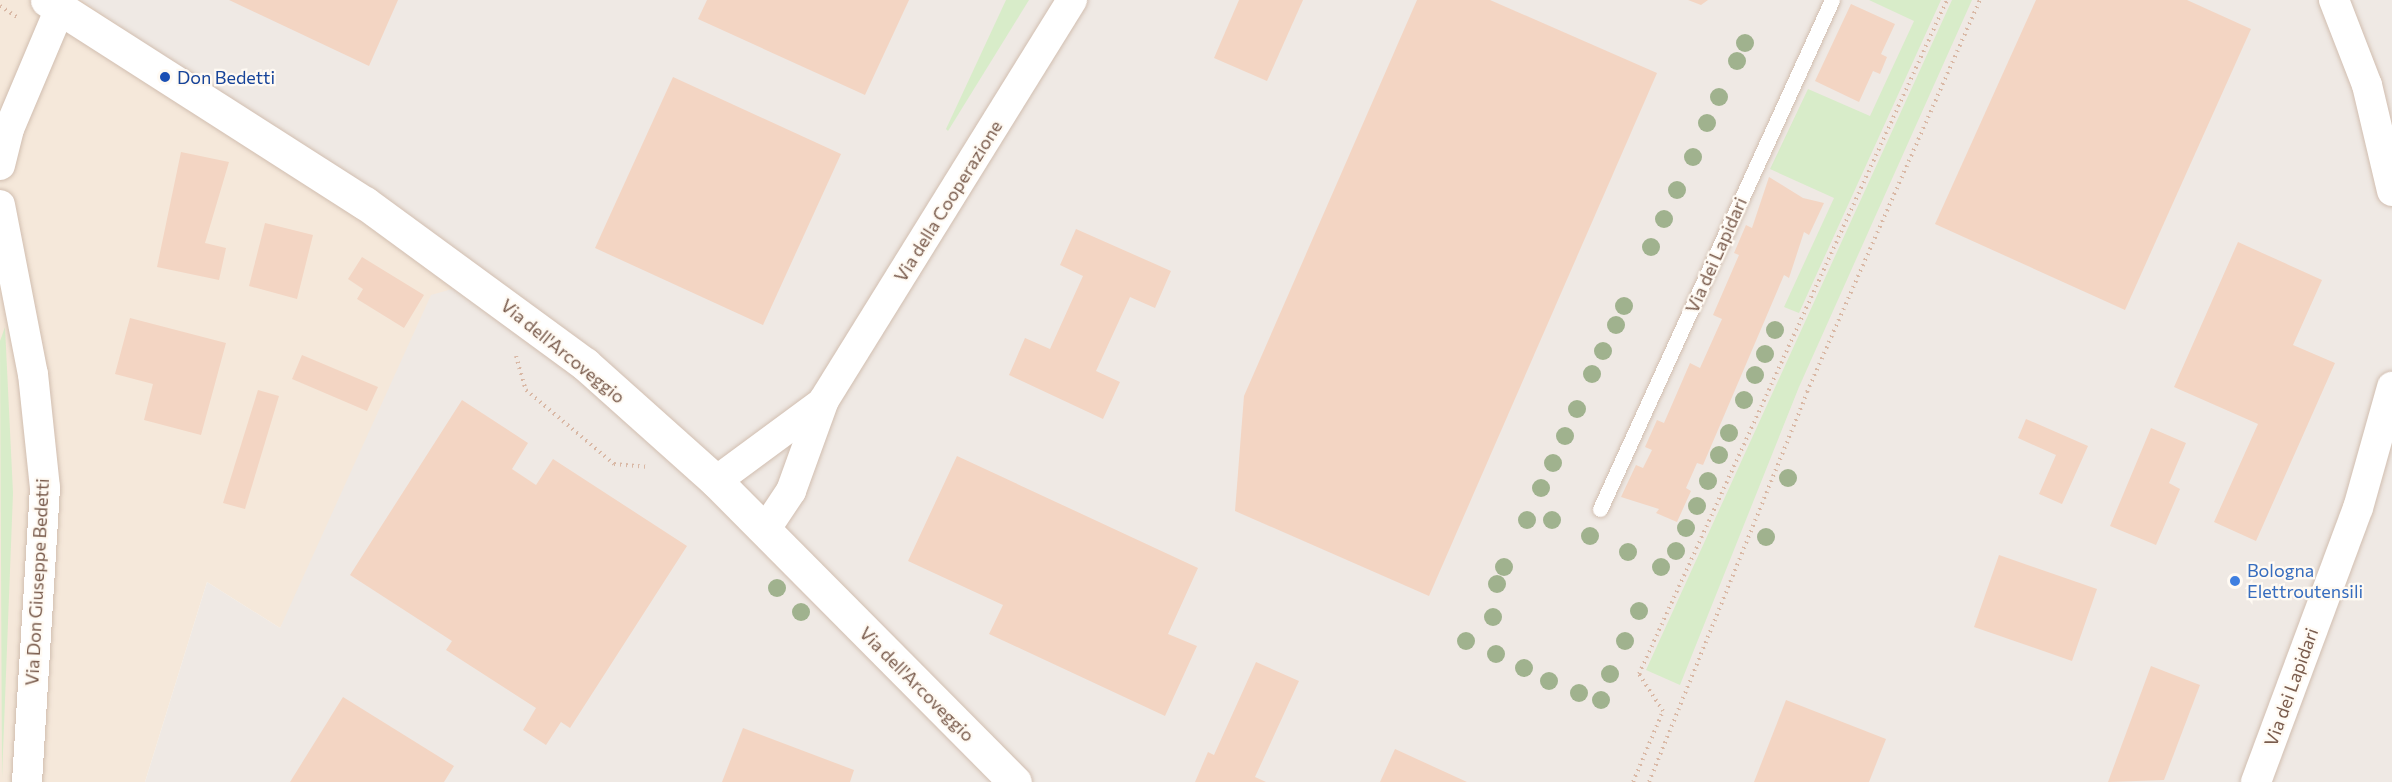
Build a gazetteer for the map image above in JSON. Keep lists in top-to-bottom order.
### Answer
{
  "streets": {
    "street": [
      "Via della Cooperazione",
      "Via dei Lapidari",
      "Via dell'Arcoveggio",
      "Via Don Giuseppe Bedetti"
    ]
  },
  "crossings": [
    ["Via della Cooperazione", "Via dell'Arcoveggio"]
  ],
  "places": ["Don Bedetti", "Bologna Elettroutensili"]
}
